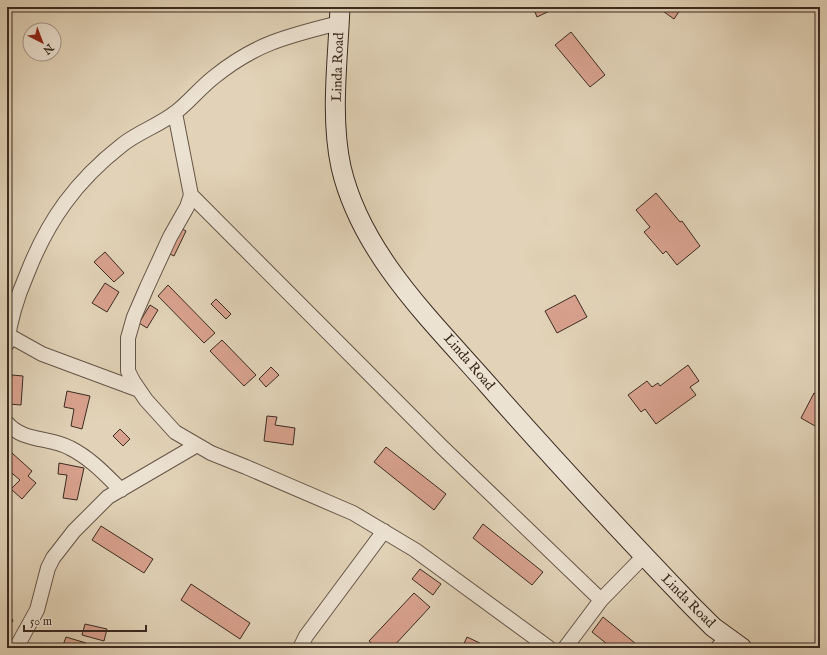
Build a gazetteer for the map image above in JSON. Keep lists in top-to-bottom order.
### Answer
{
  "streets": {
    "street": ["Linda Road"]
  },
  "scale_bar": "50 m",
  "north": "bottom right"
}
